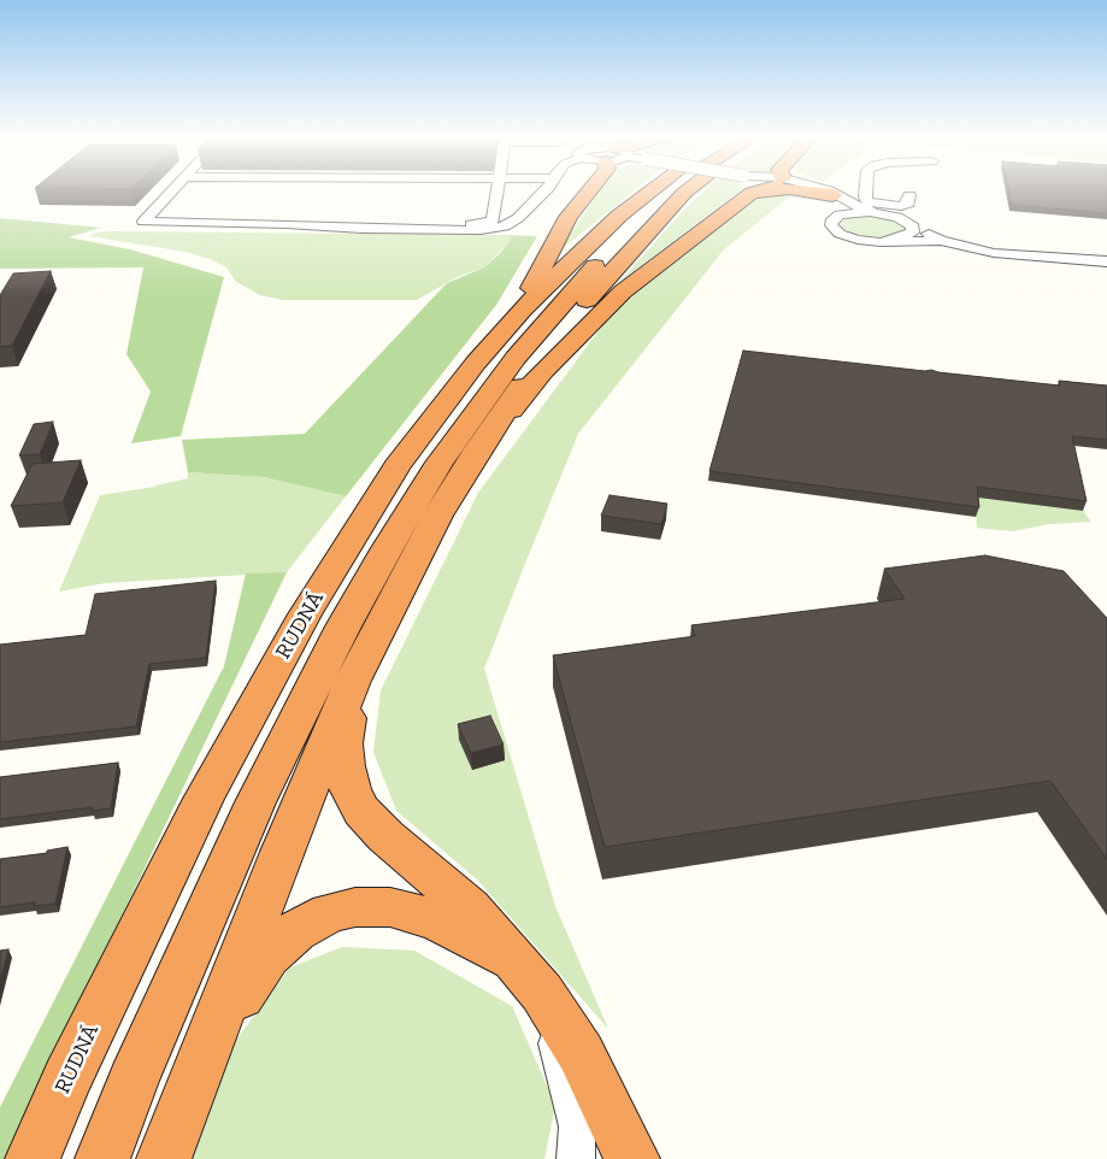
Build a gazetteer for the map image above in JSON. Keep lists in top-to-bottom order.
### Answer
{
  "streets": {
    "highway": ["RUDNÁ"]
  }
}
